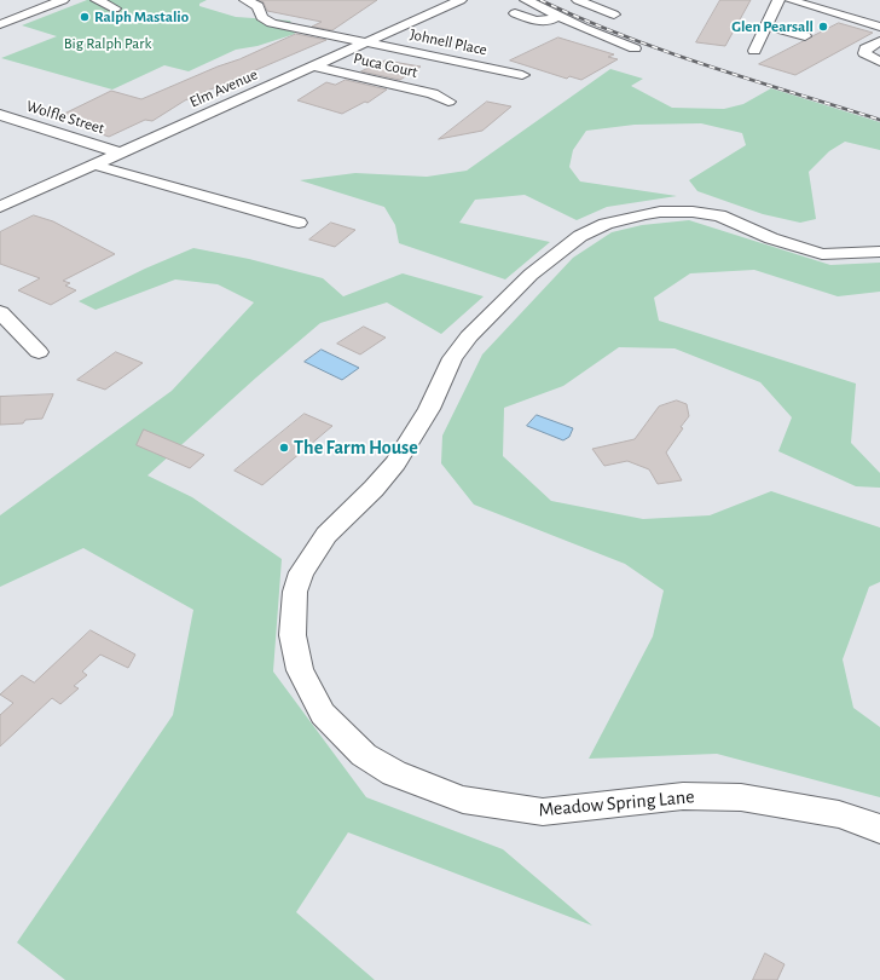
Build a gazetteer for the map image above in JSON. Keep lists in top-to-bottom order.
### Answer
{
  "streets": {
    "street": [
      "Johnell Place",
      "Puca Court",
      "Elm Avenue",
      "Wolfle Street",
      "Meadow Spring Lane"
    ]
  },
  "crossings": [
    ["Johnell Place", "Elm Avenue"],
    ["Puca Court", "Elm Avenue"],
    ["Elm Avenue", "Wolfle Street"]
  ],
  "parks": ["Big Ralph Park"],
  "places": ["Ralph Mastalio", "Glen Pearsall", "The Farm House"]
}
